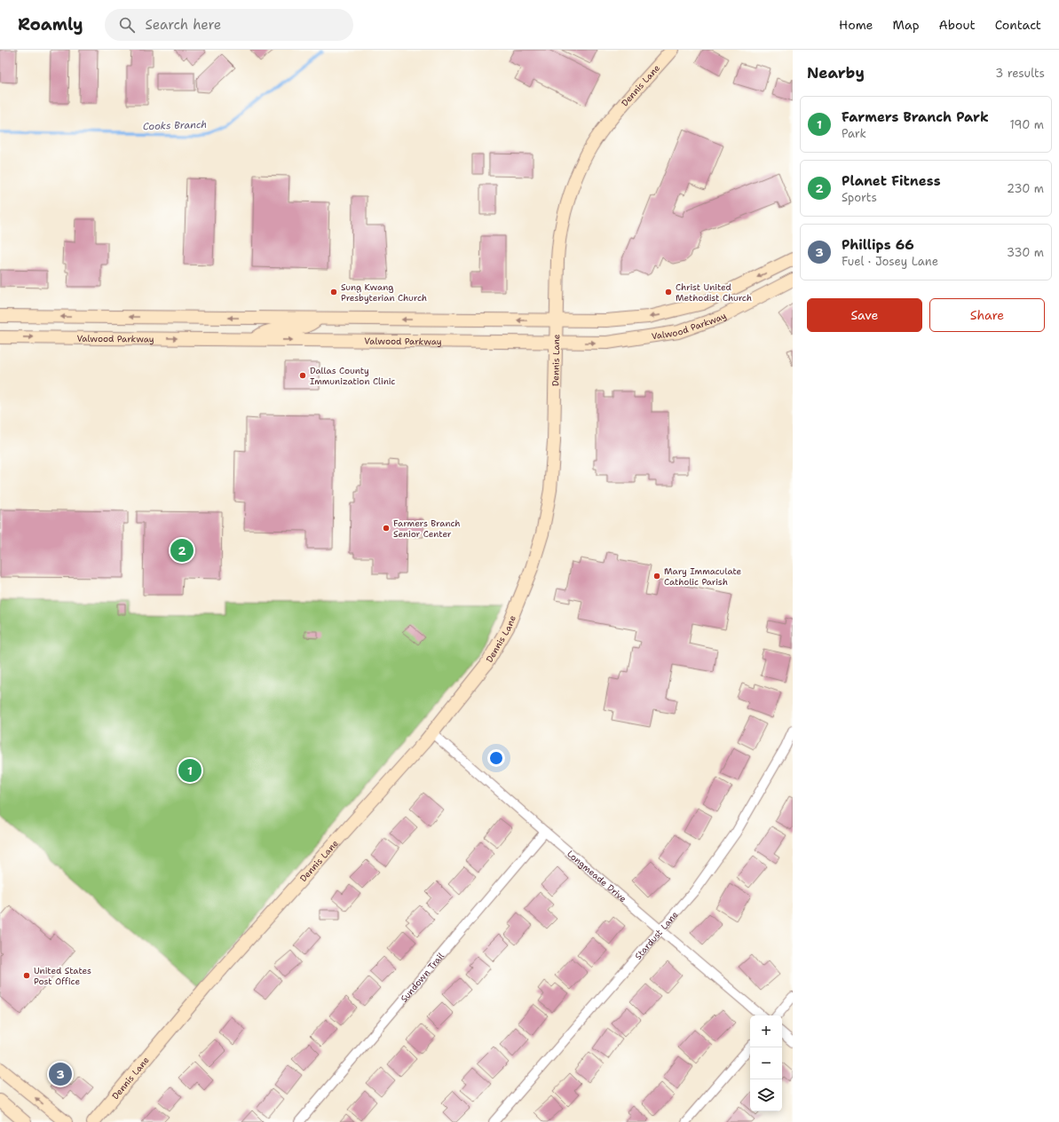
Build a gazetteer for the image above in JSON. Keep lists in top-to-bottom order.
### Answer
{
  "streets": {
    "main road": ["Dennis Lane", "Valwood Parkway"],
    "street": ["Longmeade Drive", "Stardust Lane", "Sundown Trail"]
  },
  "crossings": [
    ["Dennis Lane", "Valwood Parkway"],
    ["Dennis Lane", "Longmeade Drive"],
    ["Longmeade Drive", "Stardust Lane"],
    ["Longmeade Drive", "Sundown Trail"]
  ],
  "water": ["Cooks Branch"],
  "places": [
    "Sung Kwang Presbyterian Church",
    "Christ United Methodist Church",
    "Dallas County Immunization Clinic",
    "Farmers Branch Senior Center",
    "Mary Immaculate Catholic Parish",
    "United States Post Office"
  ],
  "page": {
    "header": "Roamly",
    "search": "Search here",
    "nav": [
      "Home",
      "Map",
      "About",
      "Contact"
    ],
    "heading": ["Nearby", "3 results"],
    "list": [
      {
        "mark": "1",
        "name": "Farmers Branch Park",
        "note": "Park",
        "value": "190 m"
      },
      {
        "mark": "2",
        "name": "Planet Fitness",
        "note": "Sports",
        "value": "230 m"
      },
      {
        "mark": "3",
        "name": "Phillips 66",
        "note": "Fuel · Josey Lane",
        "value": "330 m"
      }
    ],
    "buttons": ["Save", "Share"],
    "pins": ["2", "1", "3"],
    "map_buttons": ["+", "−"]
  }
}
